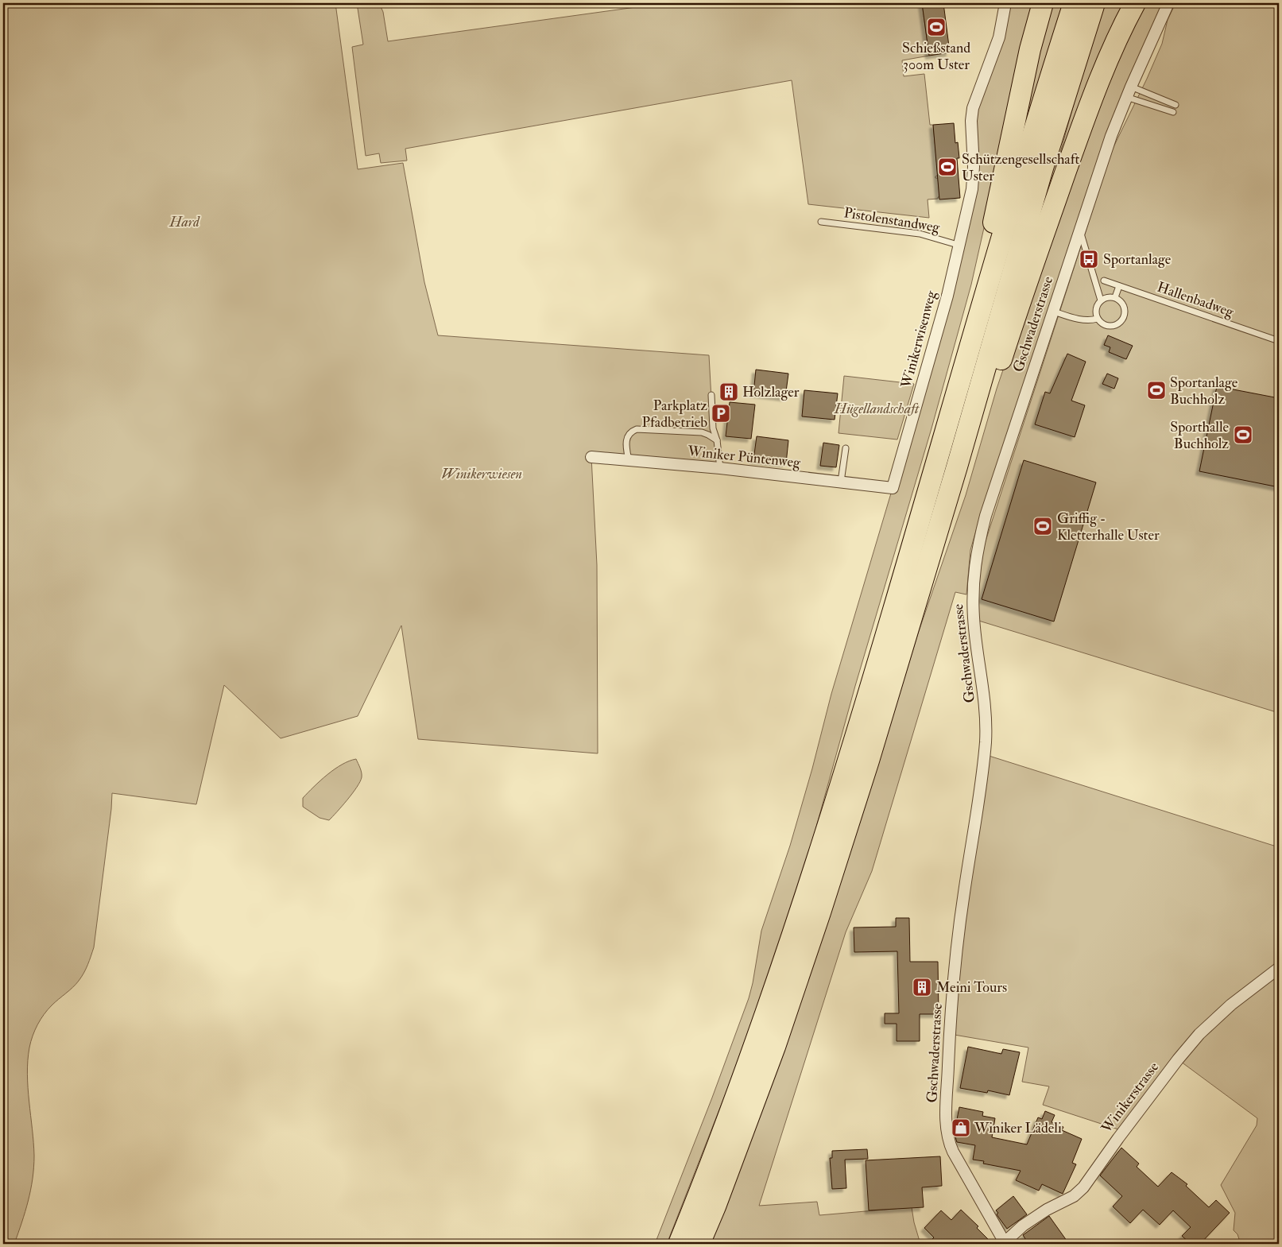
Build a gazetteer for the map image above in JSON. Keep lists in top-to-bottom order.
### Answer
{
  "streets": {
    "street": [
      "Gschwaderstrasse",
      "Winikerwisenweg",
      "Winiker Püntenweg",
      "Winikerstrasse"
    ],
    "lane": ["Pistolenstandweg", "Hallenbadweg"]
  },
  "crossings": [
    ["Pistolenstandweg", "Winikerwisenweg"],
    ["Gschwaderstrasse", "Winikerstrasse"],
    ["Winikerwisenweg", "Winiker Püntenweg"]
  ],
  "parks": ["Hard", "Hügellandschaft", "Winikerwiesen"],
  "places": {
    "sports": [
      "Schießstand 300m Uster",
      "Schützengesellschaft Uster",
      "Sportanlage Buchholz",
      "Sporthalle Buchholz",
      "Griffig - Kletterhalle Uster"
    ],
    "bus stop": ["Sportanlage"],
    "building": ["Holzlager", "Meini Tours"],
    "parking": ["Parkplatz Pfadbetrieb"],
    "shop": ["Winiker Lädeli"]
  }
}
